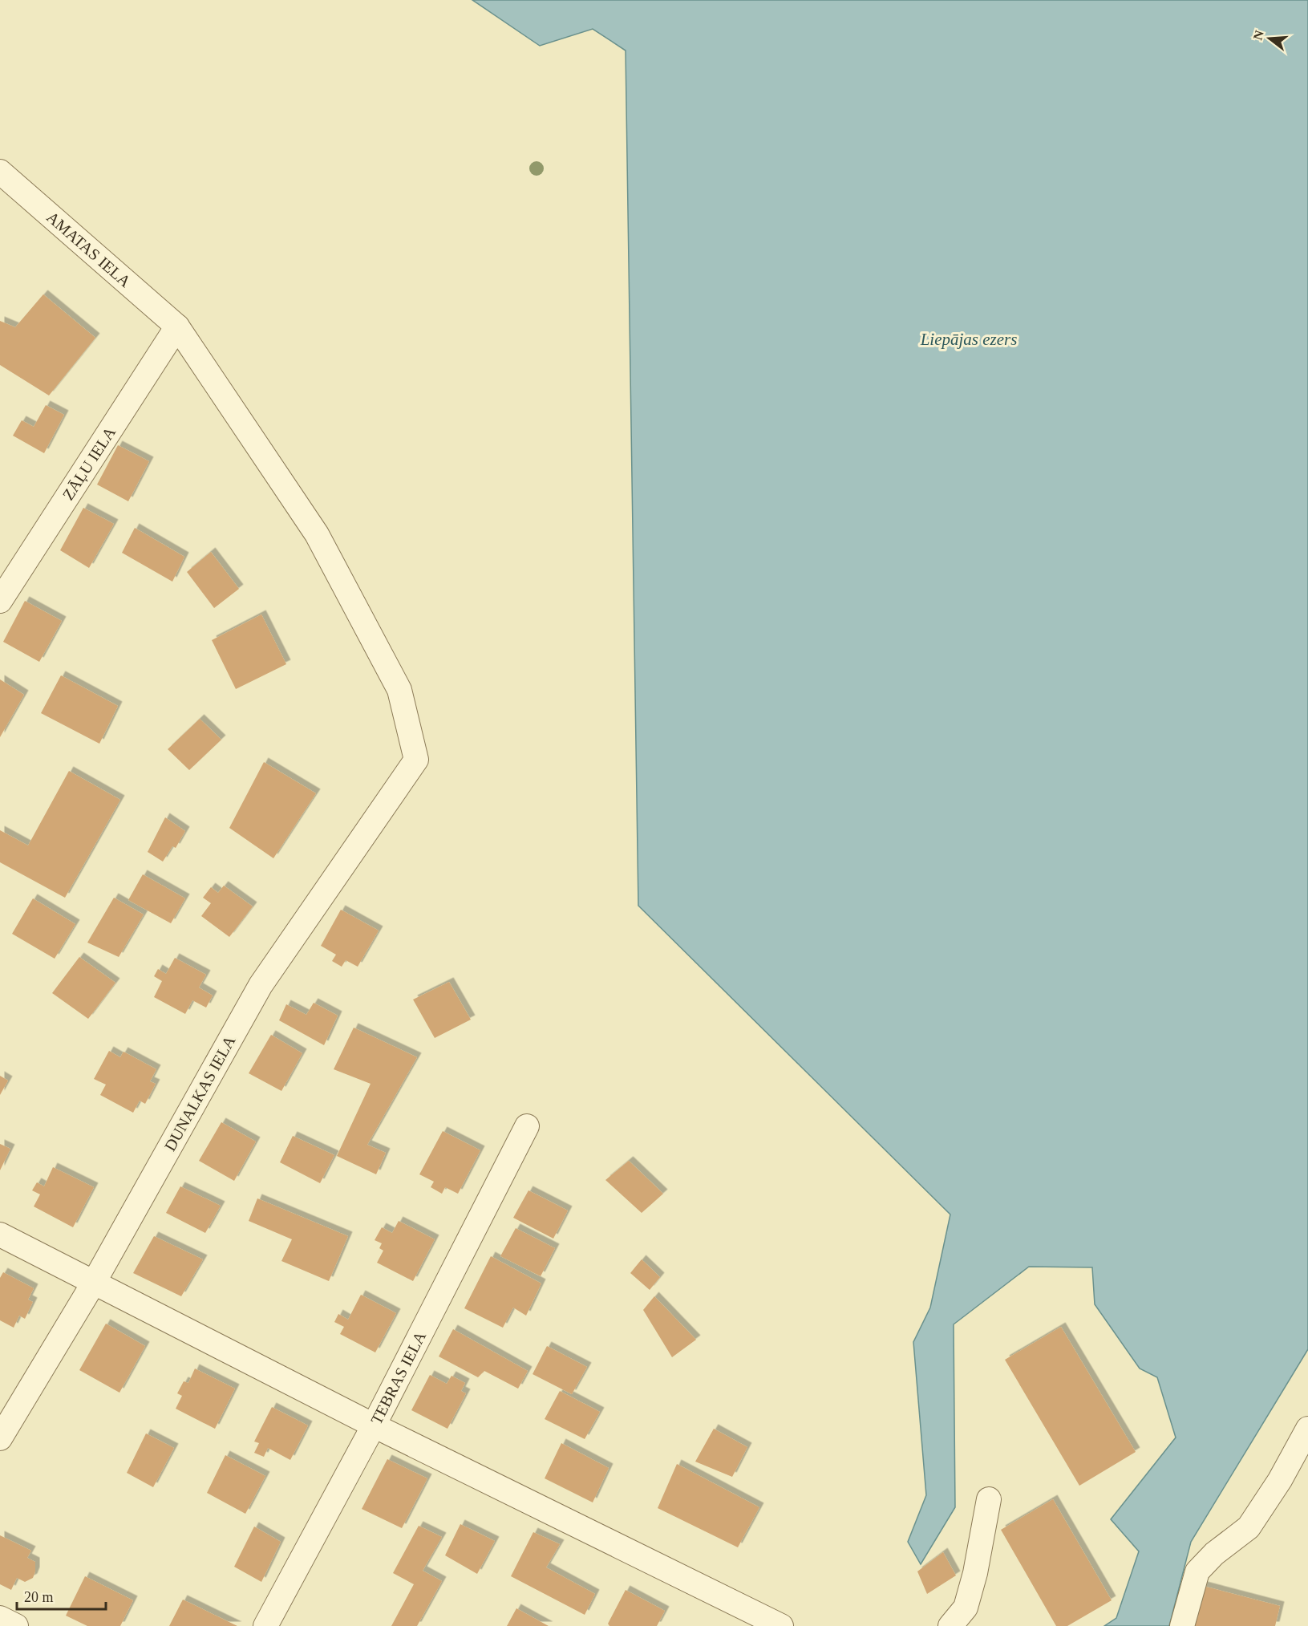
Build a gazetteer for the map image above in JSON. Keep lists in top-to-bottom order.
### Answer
{
  "streets": {
    "street": [
      "AMATAS IELA",
      "ZĀĻU IELA",
      "DUNALKAS IELA",
      "TEBRAS IELA"
    ]
  },
  "crossings": [
    ["AMATAS IELA", "ZĀĻU IELA"],
    ["AMATAS IELA", "DUNALKAS IELA"]
  ],
  "water": ["Liepājas ezers"],
  "scale_bar": "20 m",
  "north": "left"
}
